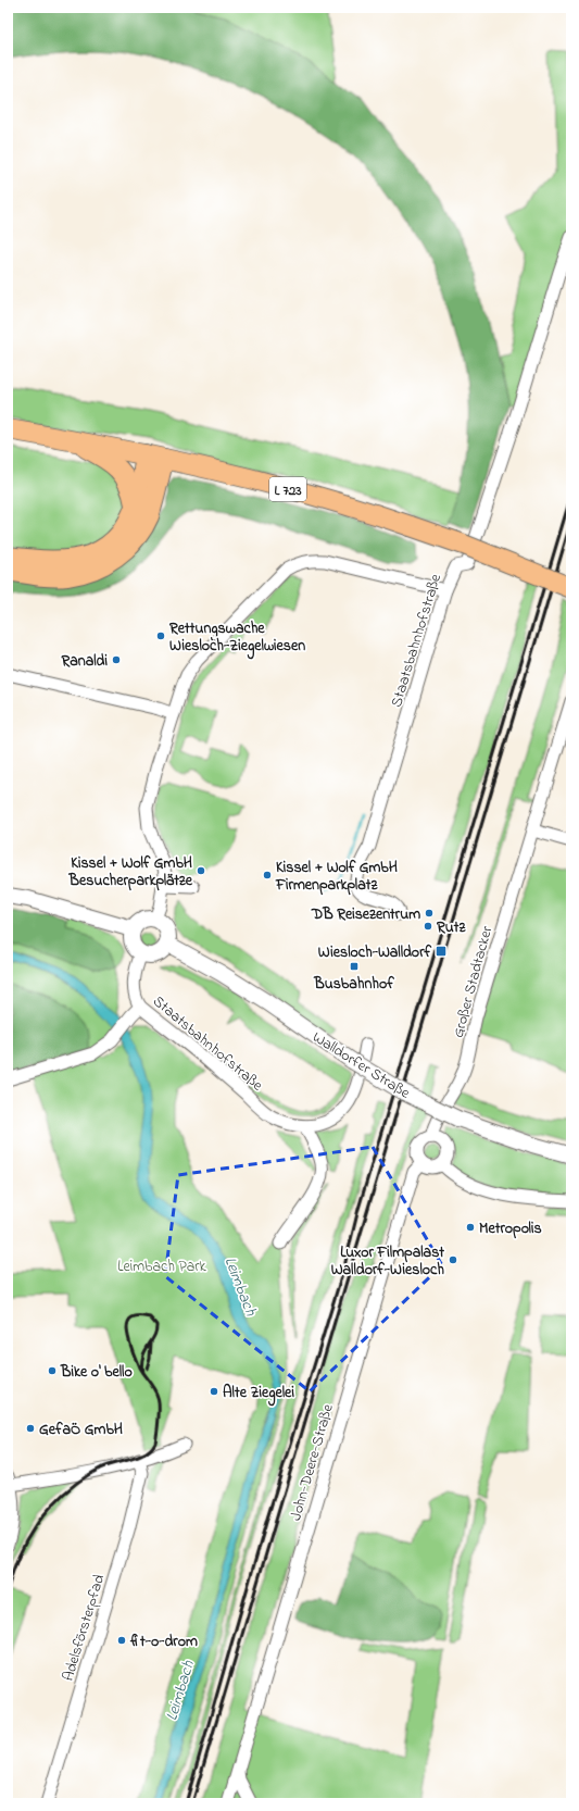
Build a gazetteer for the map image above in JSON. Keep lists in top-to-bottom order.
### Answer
{
  "streets": {
    "main road": ["L 723"],
    "street": [
      "Staatsbahnhofstraße",
      "Großer Stadtacker",
      "Walldorfer Straße",
      "John-Deere-Straße",
      "Adelsförsterpfad"
    ]
  },
  "crossings": [
    ["Staatsbahnhofstraße", "Walldorfer Straße"],
    ["Großer Stadtacker", "John-Deere-Straße"]
  ],
  "water": ["Leimbach"],
  "parks": ["Leimbach Park"],
  "places": {
    "other": [
      "Rettungswache Wiesloch-Ziegelwiesen",
      "Ranaldi",
      "Kissel + Wolf GmbH Besucherparkplätze",
      "Kissel + Wolf GmbH Firmenparkplatz",
      "DB Reisezentrum",
      "Rutz",
      "Metropolis",
      "Luxor Filmpalast Walldorf-Wiesloch",
      "Bike o' bello",
      "Alte Ziegelei",
      "GefaÖ GmbH",
      "fit-o-drom"
    ],
    "transit": ["Wiesloch-Walldorf", "Busbahnhof"]
  }
}
